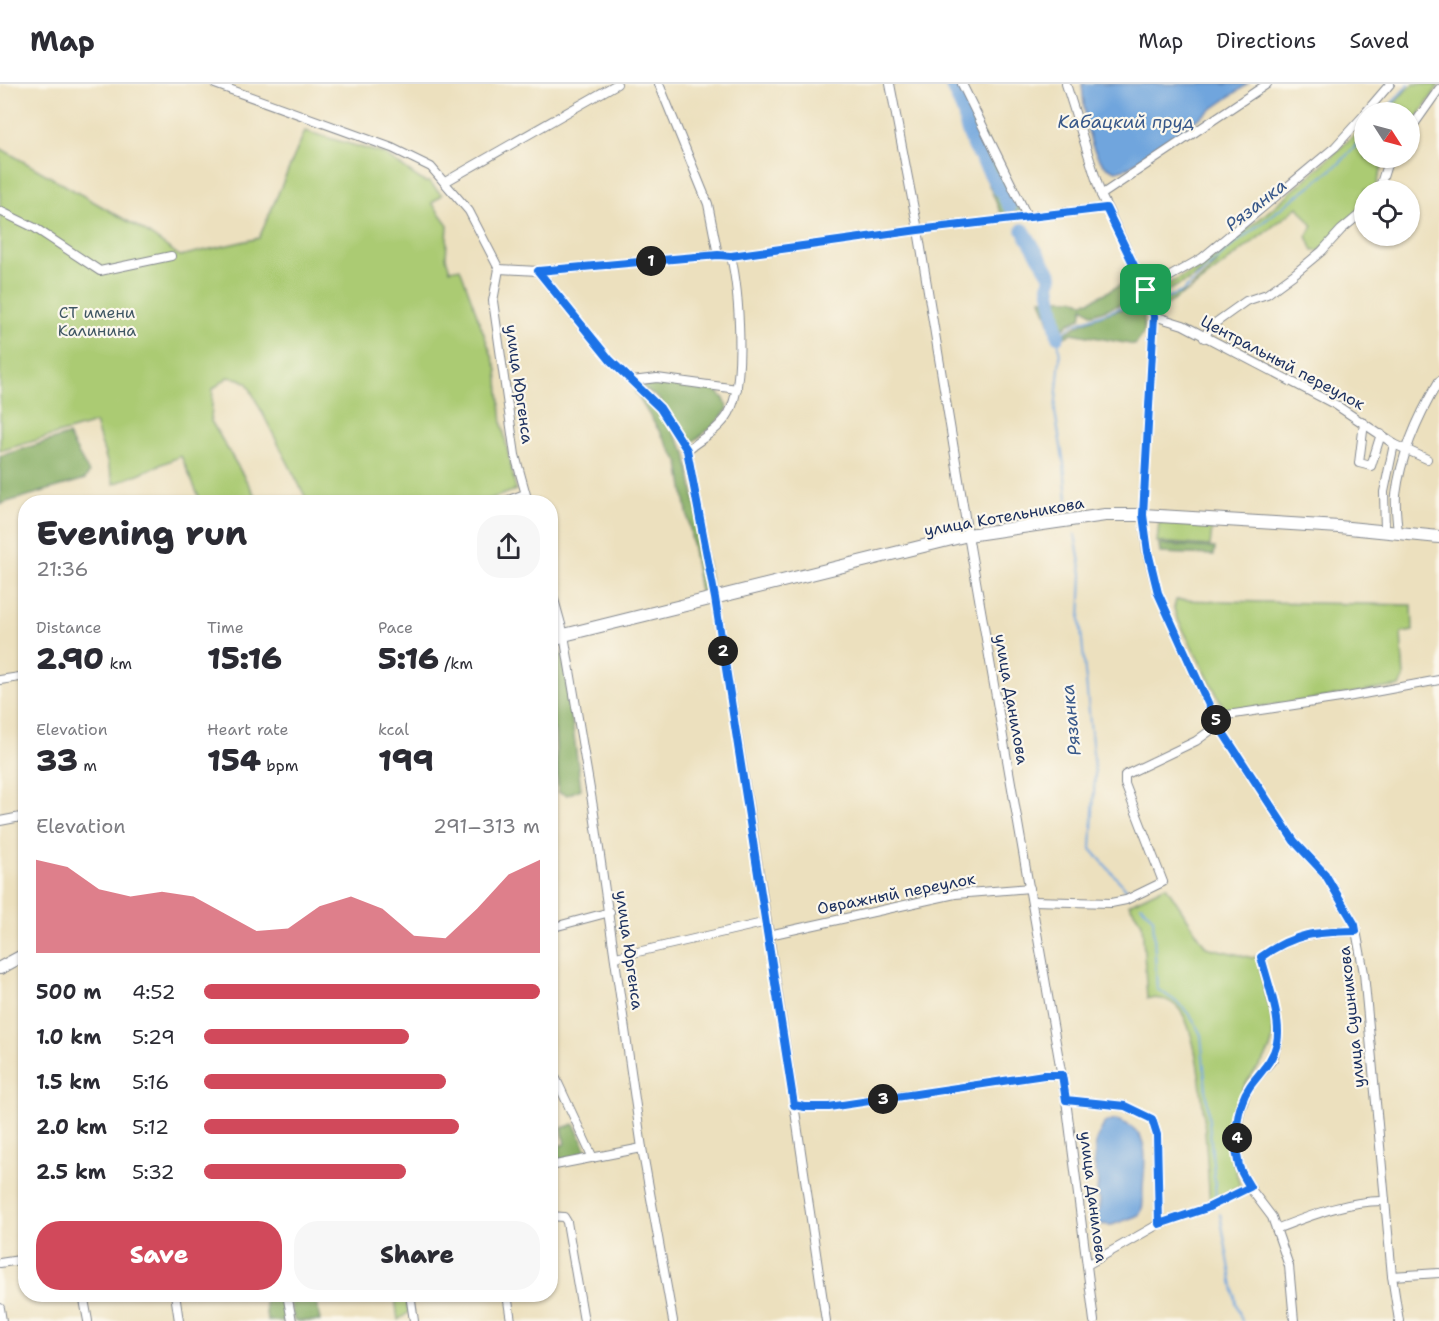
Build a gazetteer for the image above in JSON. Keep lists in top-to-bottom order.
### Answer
{
  "streets": {
    "street": [
      "Центральный переулок",
      "улица Юргенса",
      "улица Котельникова",
      "улица Данилова",
      "Овражный переулок",
      "улица Сушникова"
    ]
  },
  "crossings": [
    ["Центральный переулок", "улица Сушникова"],
    ["улица Юргенса", "улица Котельникова"],
    ["улица Котельникова", "улица Данилова"],
    ["улица Котельникова", "улица Сушникова"],
    ["улица Данилова", "Овражный переулок"]
  ],
  "water": ["Кабацкий пруд", "Рязанка"],
  "parks": ["СТ имени Калинина"],
  "north": "bottom right",
  "page": {
    "header": "Map",
    "nav": ["Map", "Directions", "Saved"],
    "pins": [
      "1",
      "2",
      "5",
      "3",
      "4"
    ],
    "heading": ["Evening run", "21:36"],
    "stats": [
      ["Distance", "2.90 km"],
      ["Time", "15:16"],
      ["Pace", "5:16 /km"],
      ["Elevation", "33 m"],
      ["Heart rate", "154 bpm"],
      ["kcal", "199"]
    ],
    "chart": ["Elevation", "291–313 m"],
    "list": [
      {
        "name": "500 m",
        "note": "4:52"
      },
      {
        "name": "1.0 km",
        "note": "5:29"
      },
      {
        "name": "1.5 km",
        "note": "5:16"
      },
      {
        "name": "2.0 km",
        "note": "5:12"
      },
      {
        "name": "2.5 km",
        "note": "5:32"
      }
    ],
    "buttons": ["Save", "Share"]
  }
}
